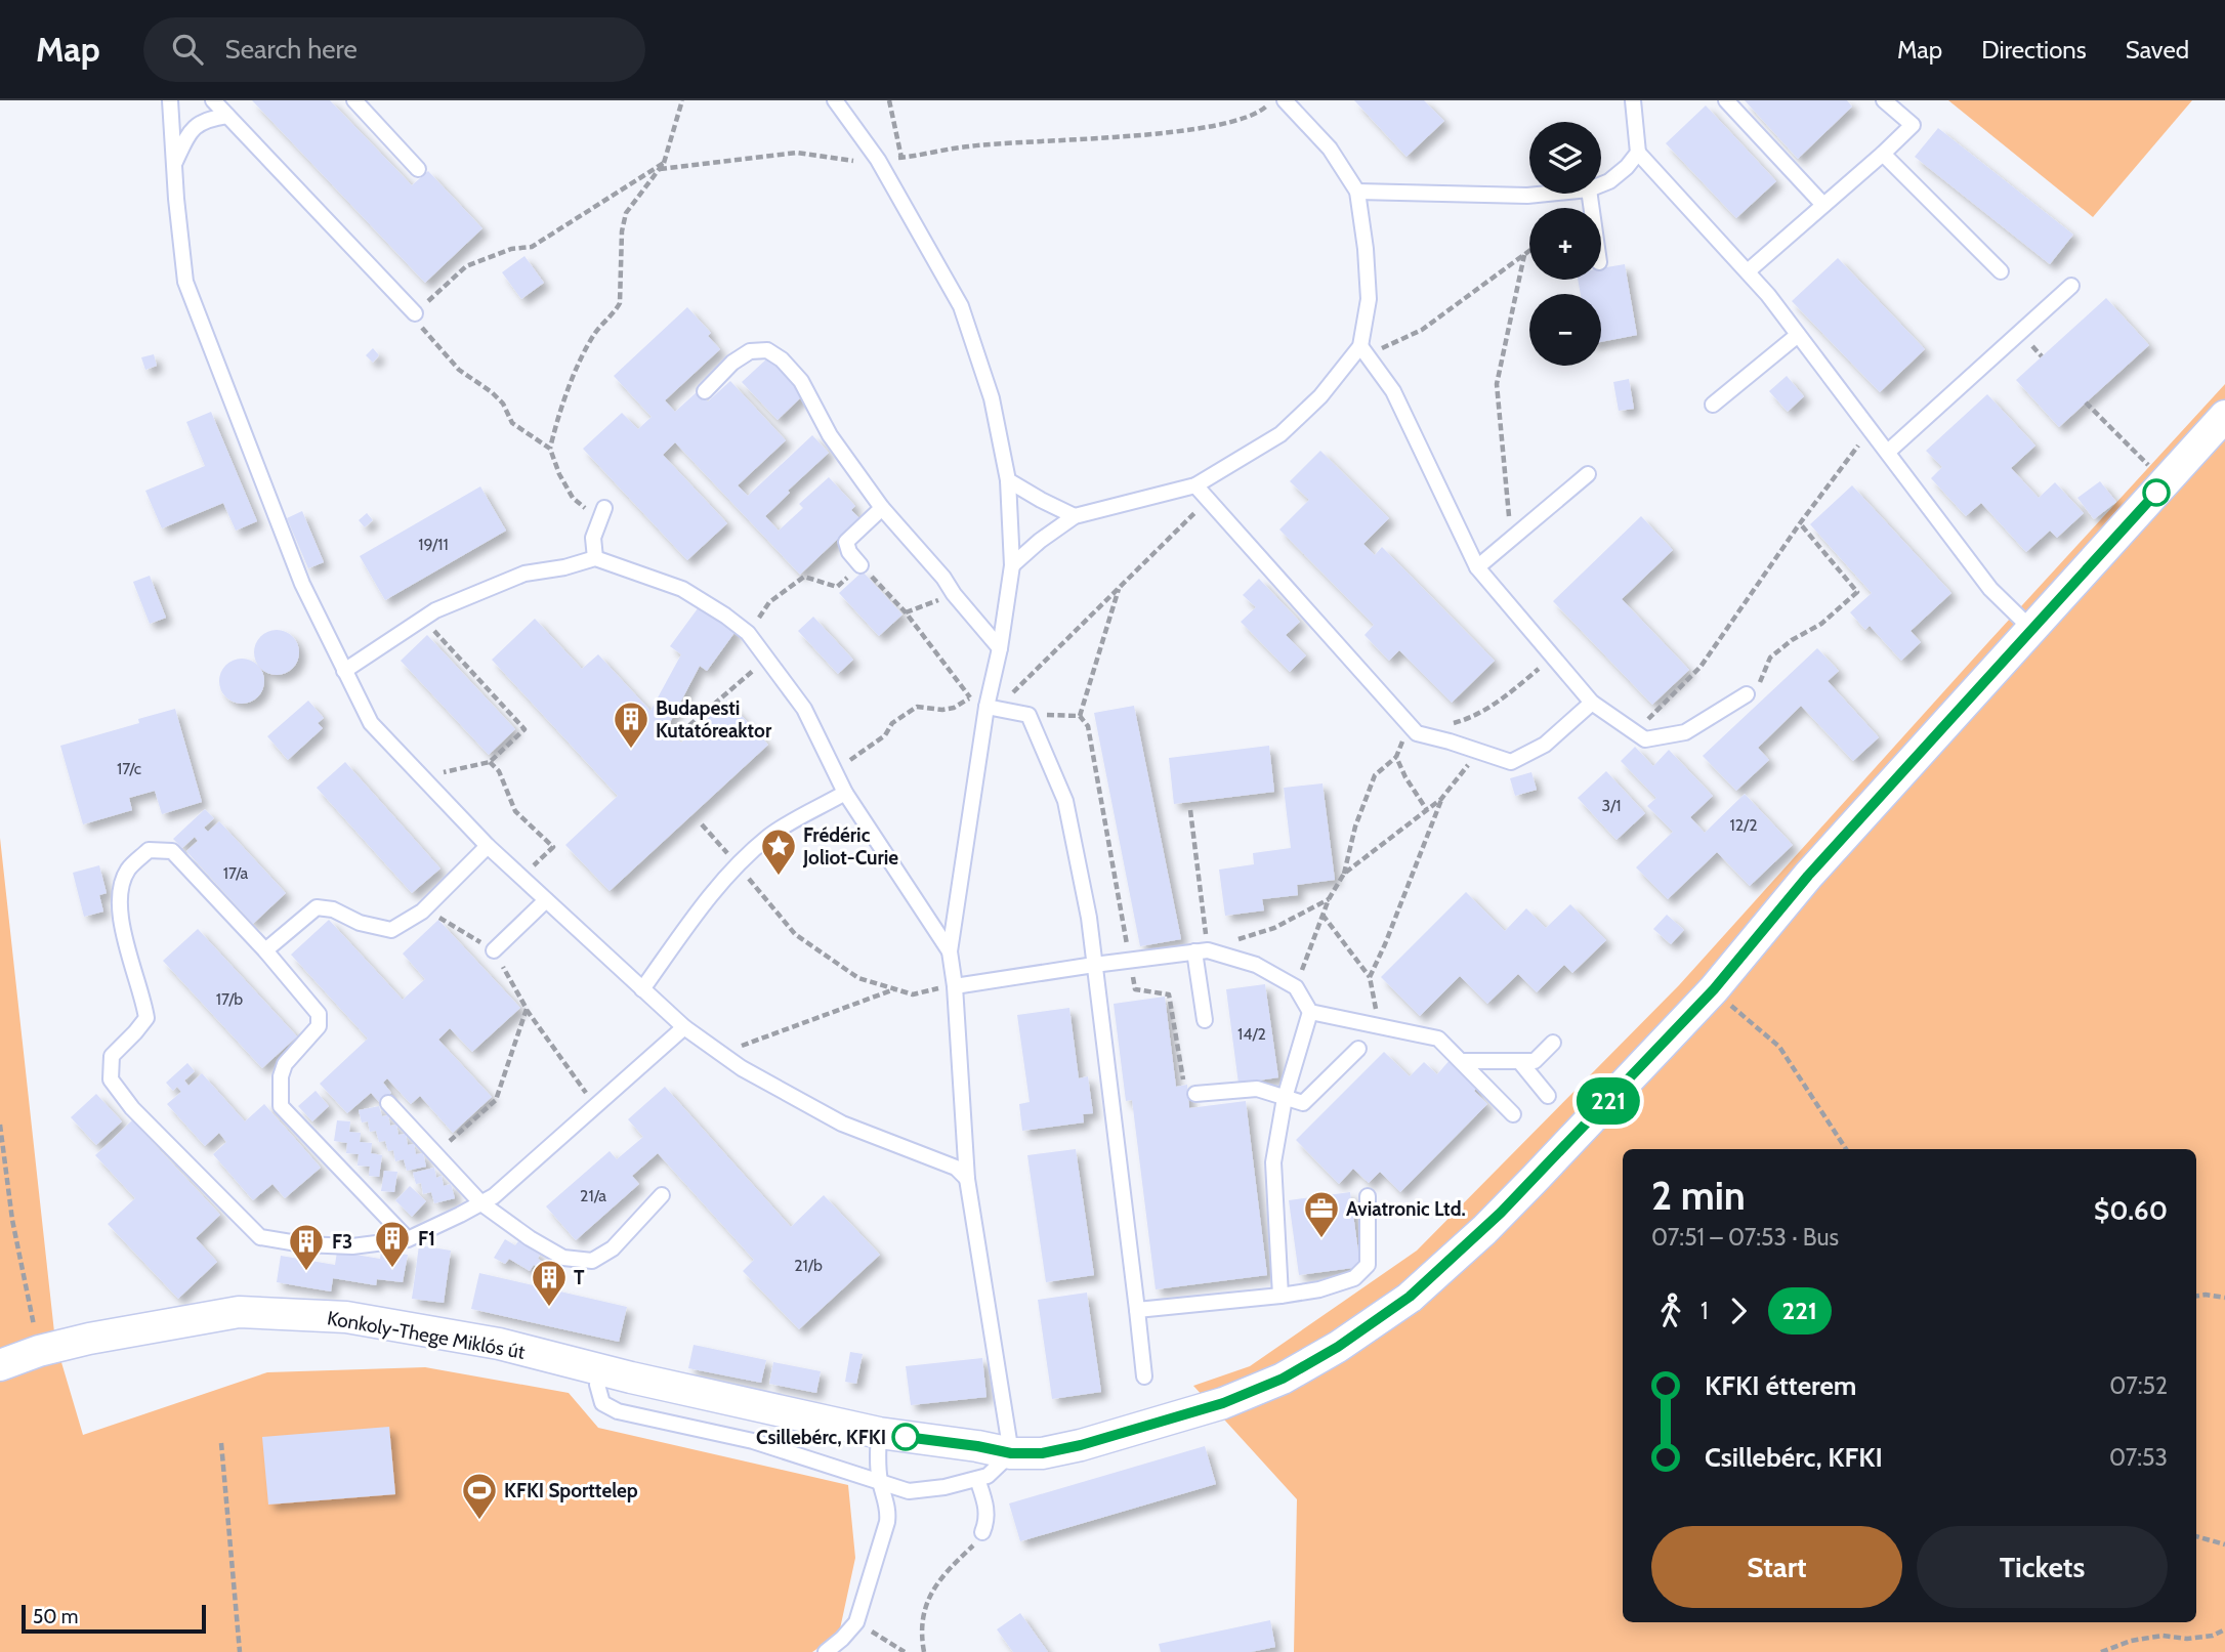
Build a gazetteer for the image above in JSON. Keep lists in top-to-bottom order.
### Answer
{
  "streets": {
    "street": ["Konkoly-Thege Miklós út"]
  },
  "places": {
    "building": [
      "Budapesti Kutatóreaktor",
      "F1",
      "F3",
      "T"
    ],
    "place": ["Frédéric Joliot-Curie"],
    "office": ["Aviatronic Ltd."],
    "other": ["Csillebérc, KFKI"],
    "sports": ["KFKI Sporttelep"]
  },
  "lines": ["bus line 221"],
  "house_numbers": [
    "19/11",
    "17/c",
    "3/1",
    "12/2",
    "17/a",
    "17/b",
    "14/2",
    "21/a",
    "21/b"
  ],
  "scale_bar": "50 m",
  "page": {
    "header": "Map",
    "search": "Search here",
    "nav": ["Map", "Directions", "Saved"],
    "on_map": "221",
    "map_buttons": ["+", "−"],
    "heading": ["2 min", "07:51 – 07:53 · Bus", "$0.60"],
    "legs": ["1", "221"],
    "list": [
      {
        "name": "KFKI étterem",
        "value": "07:52"
      },
      {
        "name": "Csillebérc, KFKI",
        "value": "07:53"
      }
    ],
    "buttons": ["Start", "Tickets"],
    "scale": "50 m"
  }
}
